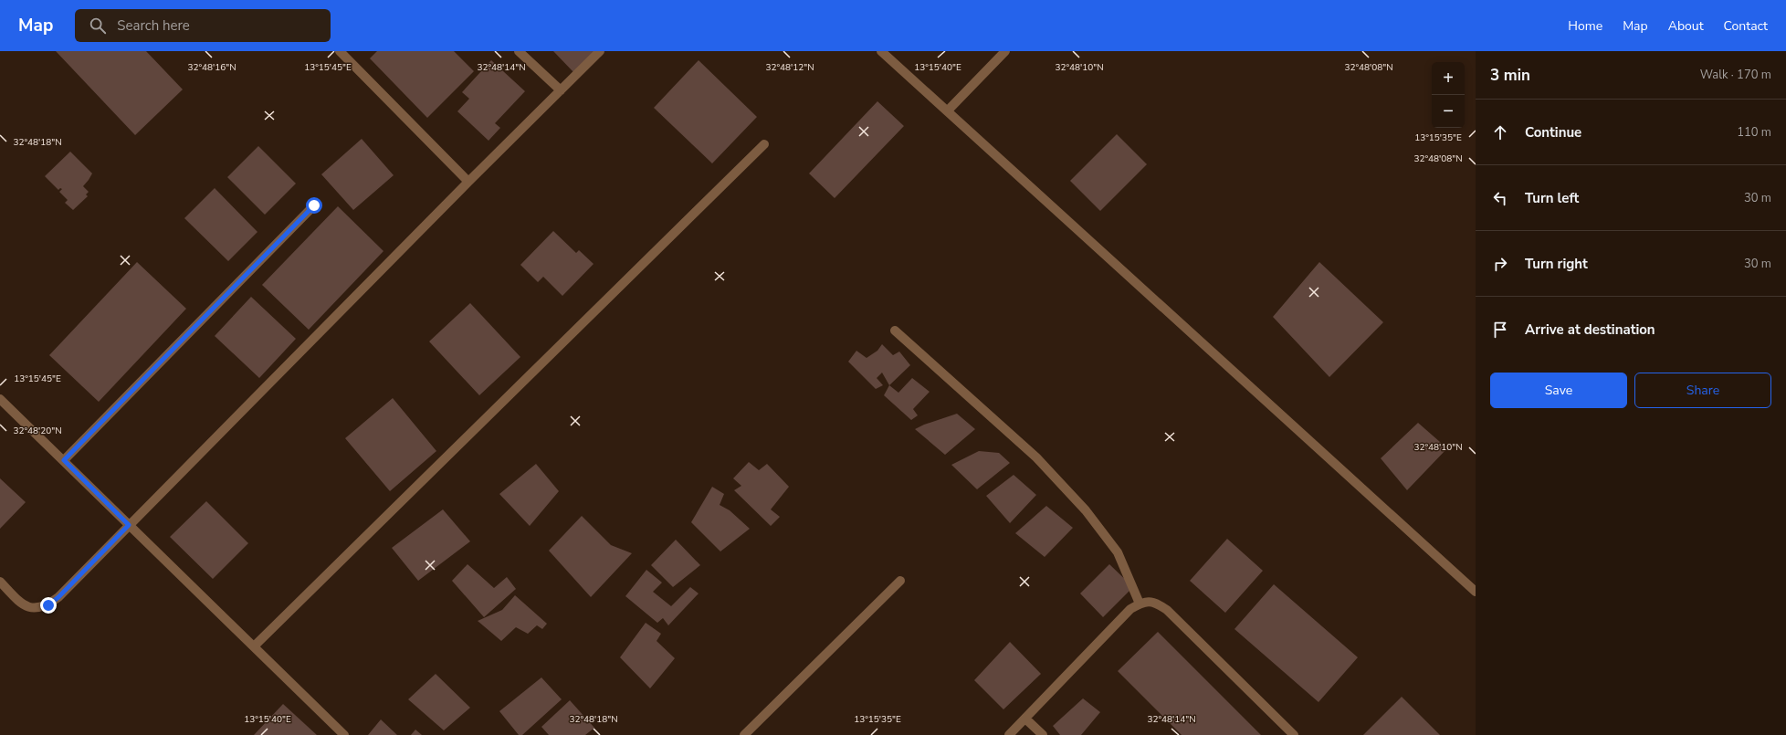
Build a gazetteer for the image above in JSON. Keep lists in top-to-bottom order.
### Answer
{
  "page": {
    "header": "Map",
    "search": "Search here",
    "nav": [
      "Home",
      "Map",
      "About",
      "Contact"
    ],
    "heading": ["3 min", "Walk · 170 m"],
    "map_buttons": ["+", "−"],
    "list": [
      ["Continue", "110 m"],
      ["Turn left", "30 m"],
      ["Turn right", "30 m"],
      "Arrive at destination"
    ],
    "buttons": ["Save", "Share"]
  },
  "coordinates": [
    "32°48'08\"N",
    "32°48'16\"N",
    "13°15'45\"E",
    "32°48'14\"N",
    "32°48'12\"N",
    "13°15'40\"E",
    "32°48'10\"N",
    "13°15'35\"E",
    "32°48'18\"N",
    "32°48'20\"N"
  ]
}
